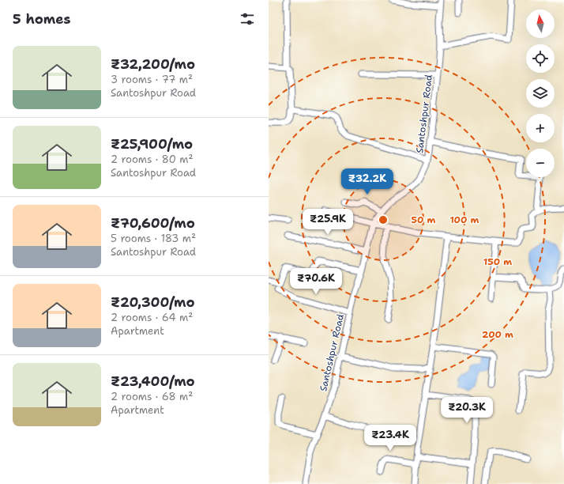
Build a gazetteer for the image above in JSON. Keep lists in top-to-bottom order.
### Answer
{
  "streets": {
    "street": ["Santoshpur Road"]
  },
  "north": "top",
  "page": {
    "heading": "5 homes",
    "map_buttons": ["+", "−"],
    "list": [
      {
        "name": "₹32,200/mo",
        "note": "3 rooms · 77 m² · Santoshpur Road"
      },
      {
        "name": "₹25,900/mo",
        "note": "2 rooms · 80 m² · Santoshpur Road"
      },
      {
        "name": "₹70,600/mo",
        "note": "5 rooms · 183 m² · Santoshpur Road"
      },
      {
        "name": "₹20,300/mo",
        "note": "2 rooms · 64 m² · Apartment"
      },
      {
        "name": "₹23,400/mo",
        "note": "2 rooms · 68 m² · Apartment"
      }
    ],
    "price": [
      "₹32.2K",
      "₹25.9K",
      "₹70.6K",
      "₹20.3K",
      "₹23.4K"
    ]
  },
  "rings": [
    "50 m",
    "100 m",
    "150 m",
    "200 m"
  ]
}
